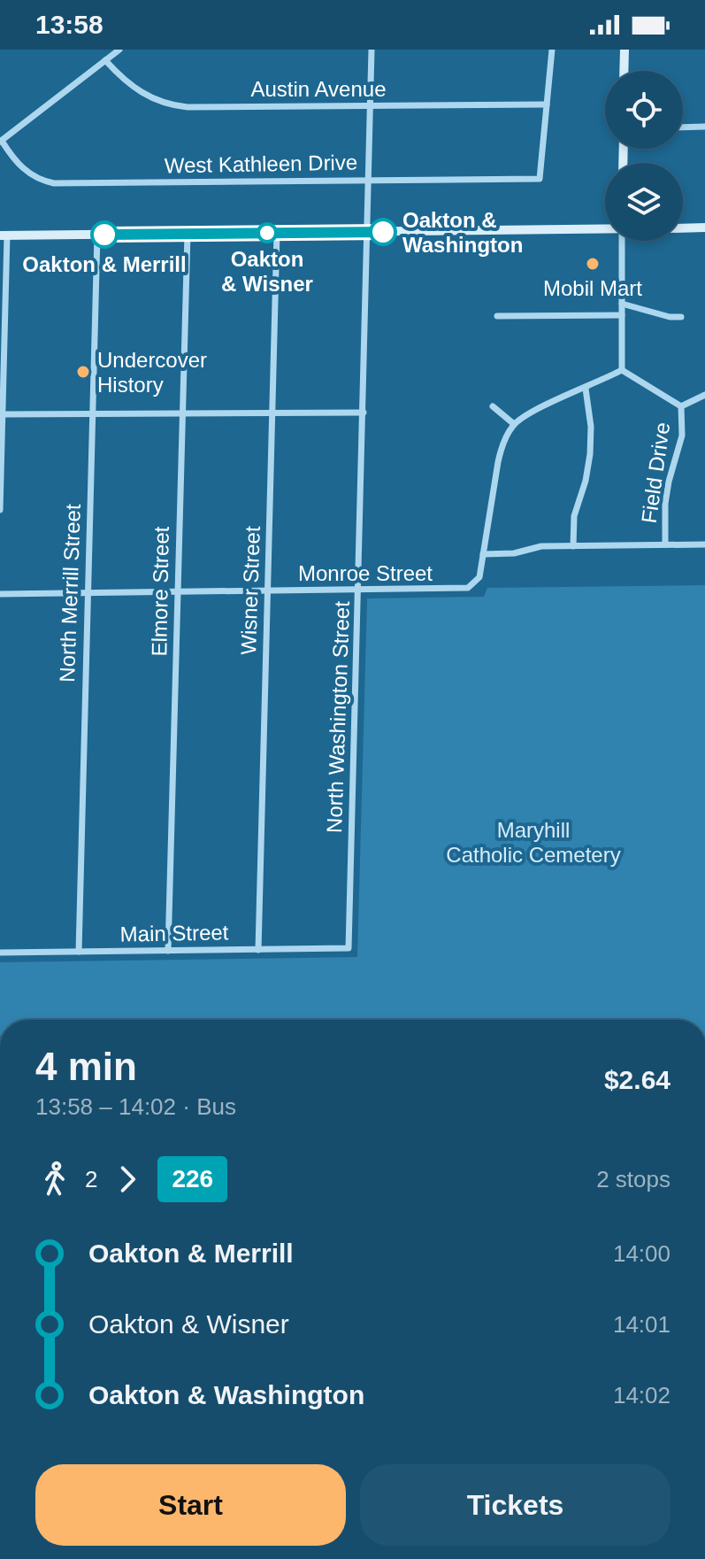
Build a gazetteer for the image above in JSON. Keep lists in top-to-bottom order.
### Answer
{
  "streets": {
    "street": [
      "Austin Avenue",
      "West Kathleen Drive",
      "Field Drive",
      "Monroe Street",
      "Wisner Street",
      "Elmore Street",
      "North Merrill Street",
      "North Washington Street",
      "Main Street"
    ]
  },
  "crossings": [
    ["Austin Avenue", "West Kathleen Drive"],
    ["Austin Avenue", "North Washington Street"],
    ["West Kathleen Drive", "North Washington Street"],
    ["Monroe Street", "Wisner Street"],
    ["Monroe Street", "Elmore Street"],
    ["Monroe Street", "North Merrill Street"],
    ["Monroe Street", "North Washington Street"],
    ["Wisner Street", "Main Street"],
    ["Elmore Street", "Main Street"],
    ["North Merrill Street", "Main Street"],
    ["North Washington Street", "Main Street"]
  ],
  "parks": ["Maryhill Catholic Cemetery"],
  "places": [
    "Oakton & Washington",
    "Oakton & Wisner",
    "Oakton & Merrill",
    "Mobil Mart",
    "Undercover History"
  ],
  "lines": ["bus line 226"],
  "page": {
    "status": "13:58",
    "heading": ["4 min", "13:58 – 14:02 · Bus", "$2.64"],
    "legs": ["2", "226", "2 stops"],
    "list": [
      {
        "name": "Oakton & Merrill",
        "value": "14:00"
      },
      {
        "name": "Oakton & Wisner",
        "value": "14:01"
      },
      {
        "name": "Oakton & Washington",
        "value": "14:02"
      }
    ],
    "buttons": ["Start", "Tickets"]
  }
}
